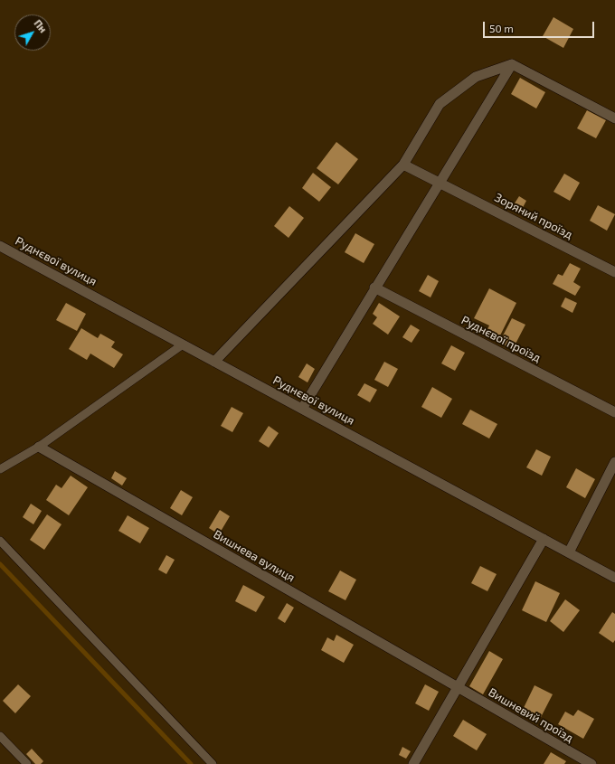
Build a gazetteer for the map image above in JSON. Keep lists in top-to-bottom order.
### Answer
{
  "streets": {
    "street": [
      "Зоряний проїзд",
      "Руднєвої вулиця",
      "Руднєвої проїзд",
      "Вишнева вулиця",
      "Вишневий проїзд"
    ]
  },
  "crossings": [
    ["Вишнева вулиця", "Вишневий проїзд"]
  ],
  "scale_bar": "50 m",
  "north": "top right"
}
